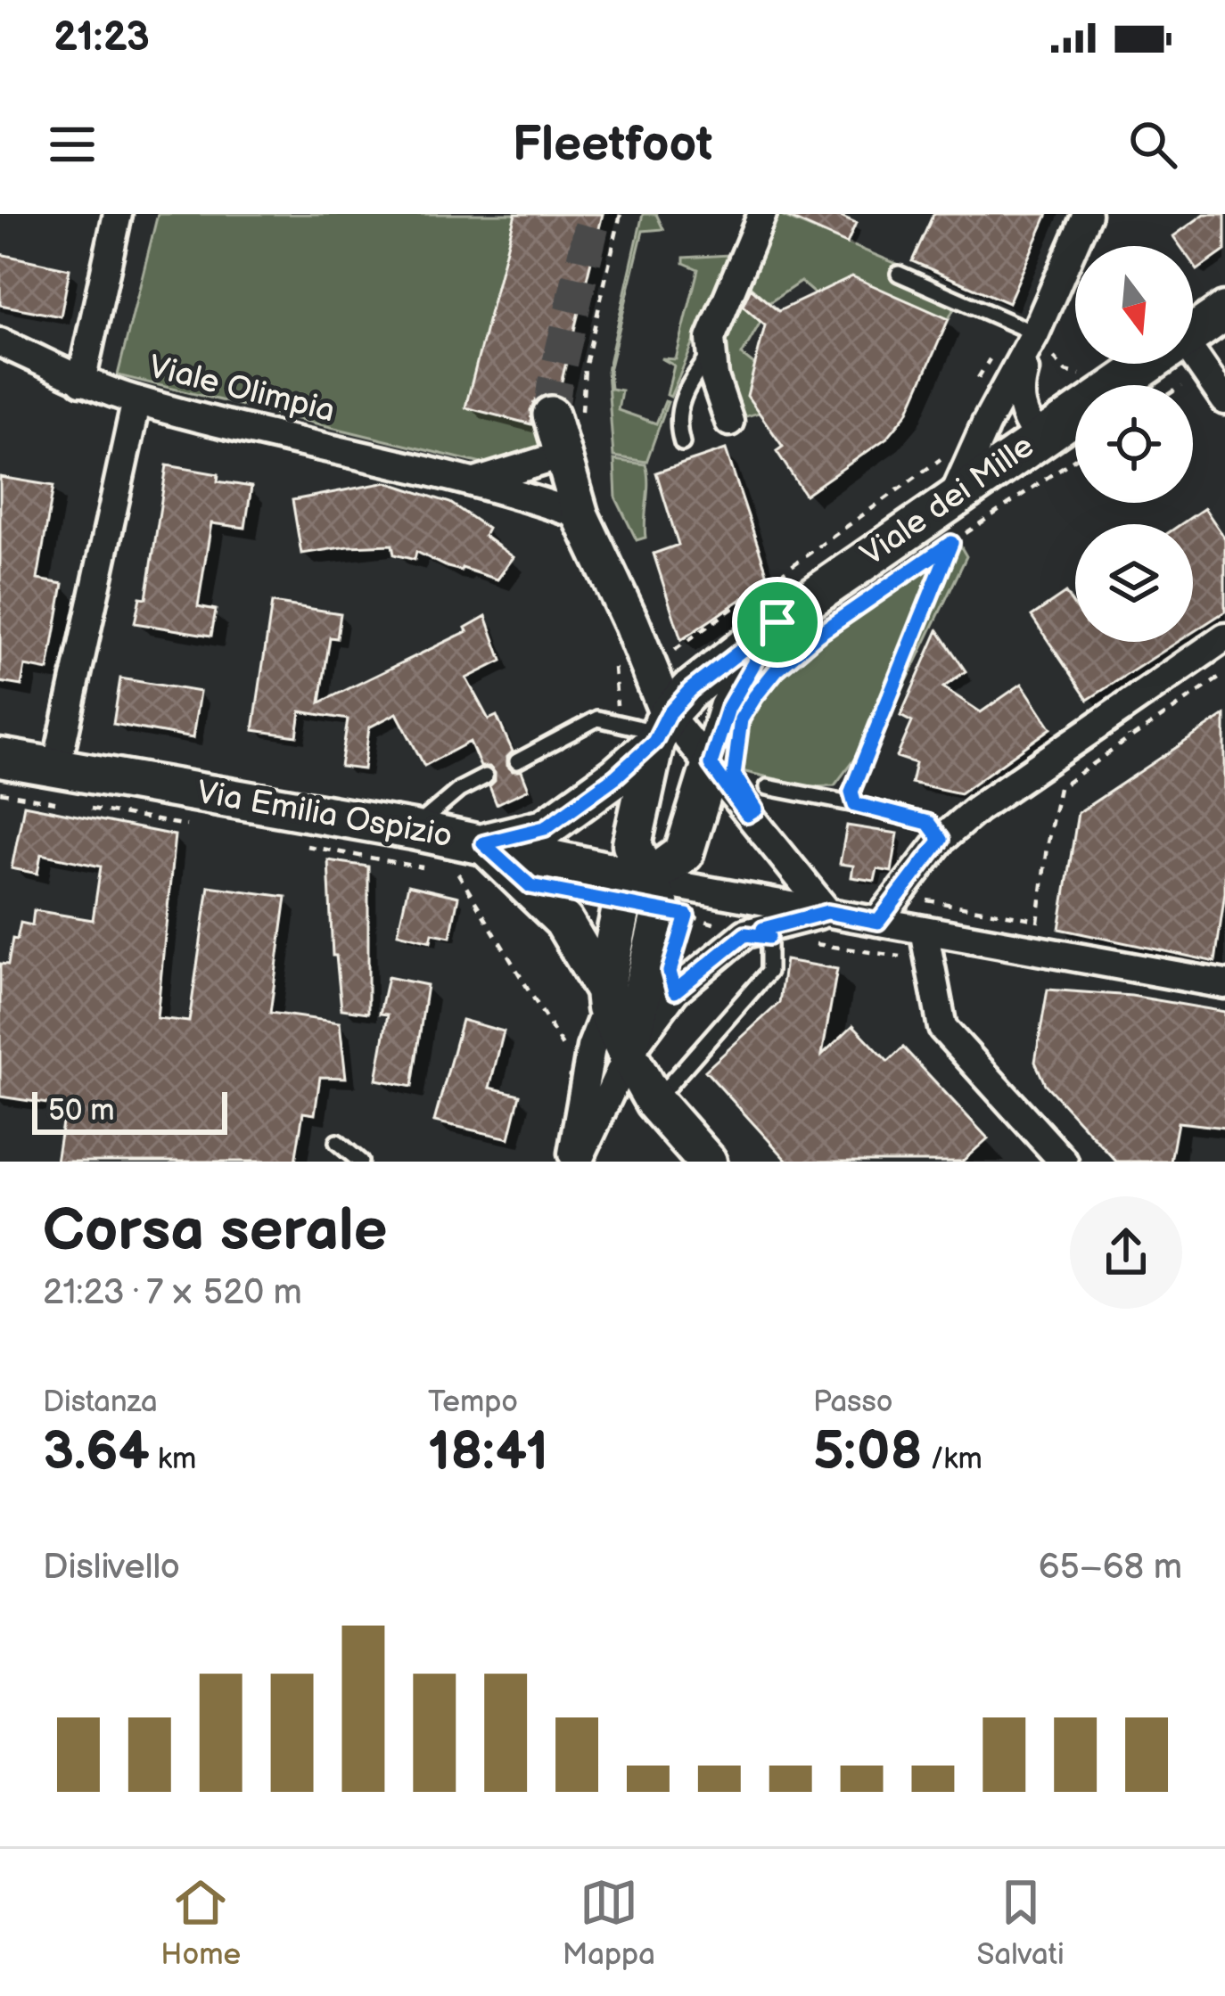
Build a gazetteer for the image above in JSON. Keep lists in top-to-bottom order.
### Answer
{
  "streets": {
    "main road": ["Viale dei Mille", "Via Emilia Ospizio"],
    "street": ["Viale Olimpia"]
  },
  "crossings": [
    ["Viale dei Mille", "Via Emilia Ospizio"]
  ],
  "scale_bar": "50 m",
  "north": "bottom",
  "page": {
    "status": "21:23",
    "header": "Fleetfoot",
    "scale": "50 m",
    "heading": ["Corsa serale", "21:23 · 7 × 520 m"],
    "stats": [
      ["Distanza", "3.64 km"],
      ["Tempo", "18:41"],
      ["Passo", "5:08 /km"]
    ],
    "chart": ["Dislivello", "65–68 m"],
    "tabs": ["Home", "Mappa", "Salvati"]
  }
}
